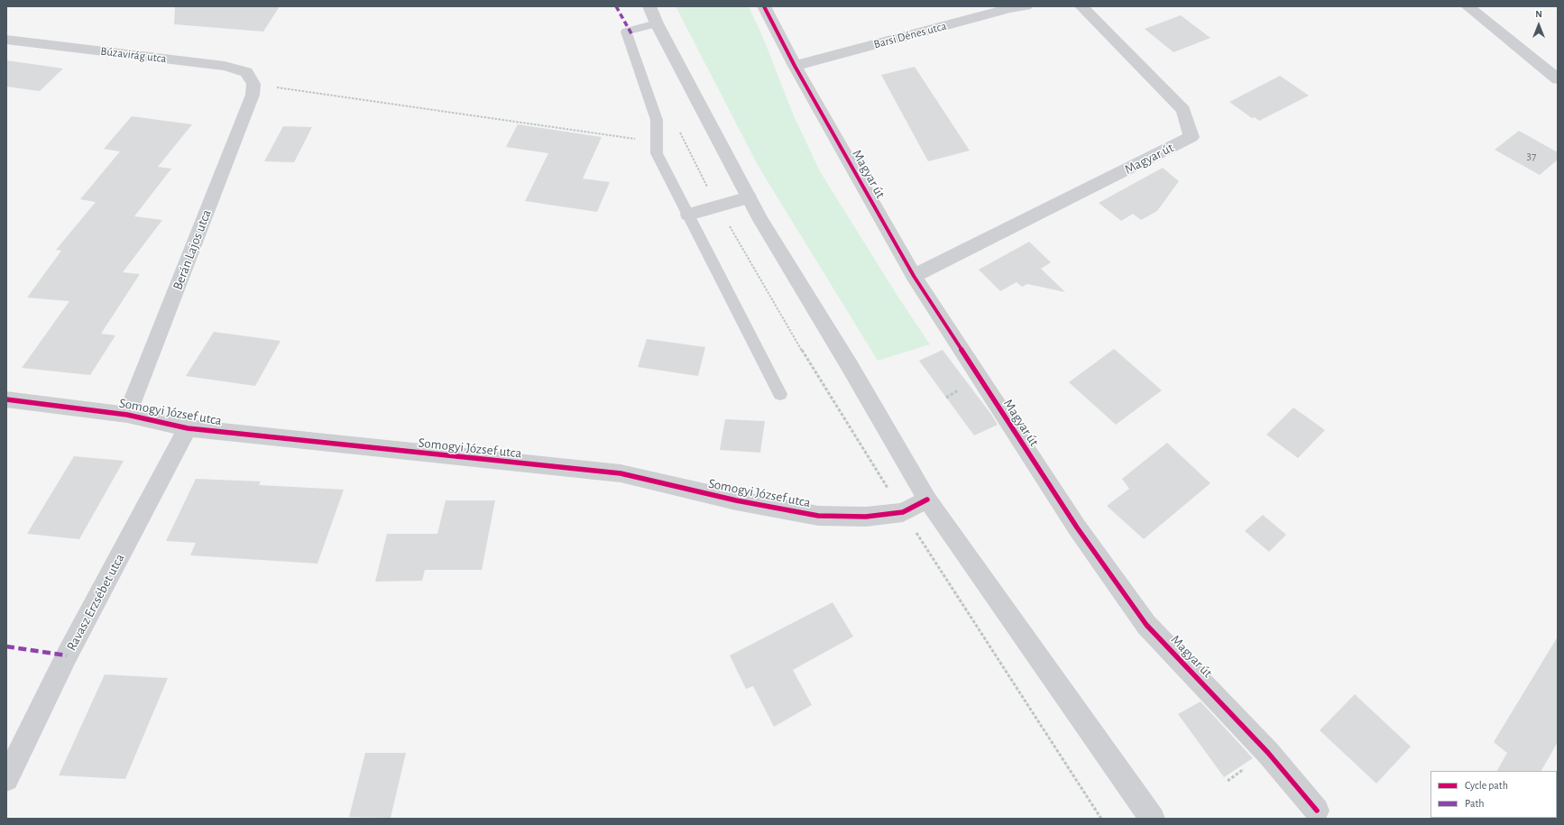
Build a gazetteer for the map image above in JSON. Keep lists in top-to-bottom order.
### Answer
{
  "streets": {
    "street": [
      "Barsi Dénes utca",
      "Búzavirág utca",
      "Magyar út",
      "Berán Lajos utca",
      "Somogyi József utca",
      "Ravasz Erzsébet utca"
    ]
  },
  "crossings": [
    ["Barsi Dénes utca", "Magyar út"],
    ["Búzavirág utca", "Berán Lajos utca"],
    ["Berán Lajos utca", "Somogyi József utca"],
    ["Somogyi József utca", "Ravasz Erzsébet utca"]
  ],
  "house_numbers": ["37"],
  "legend": ["Cycle path", "Path"],
  "north": "top"
}
